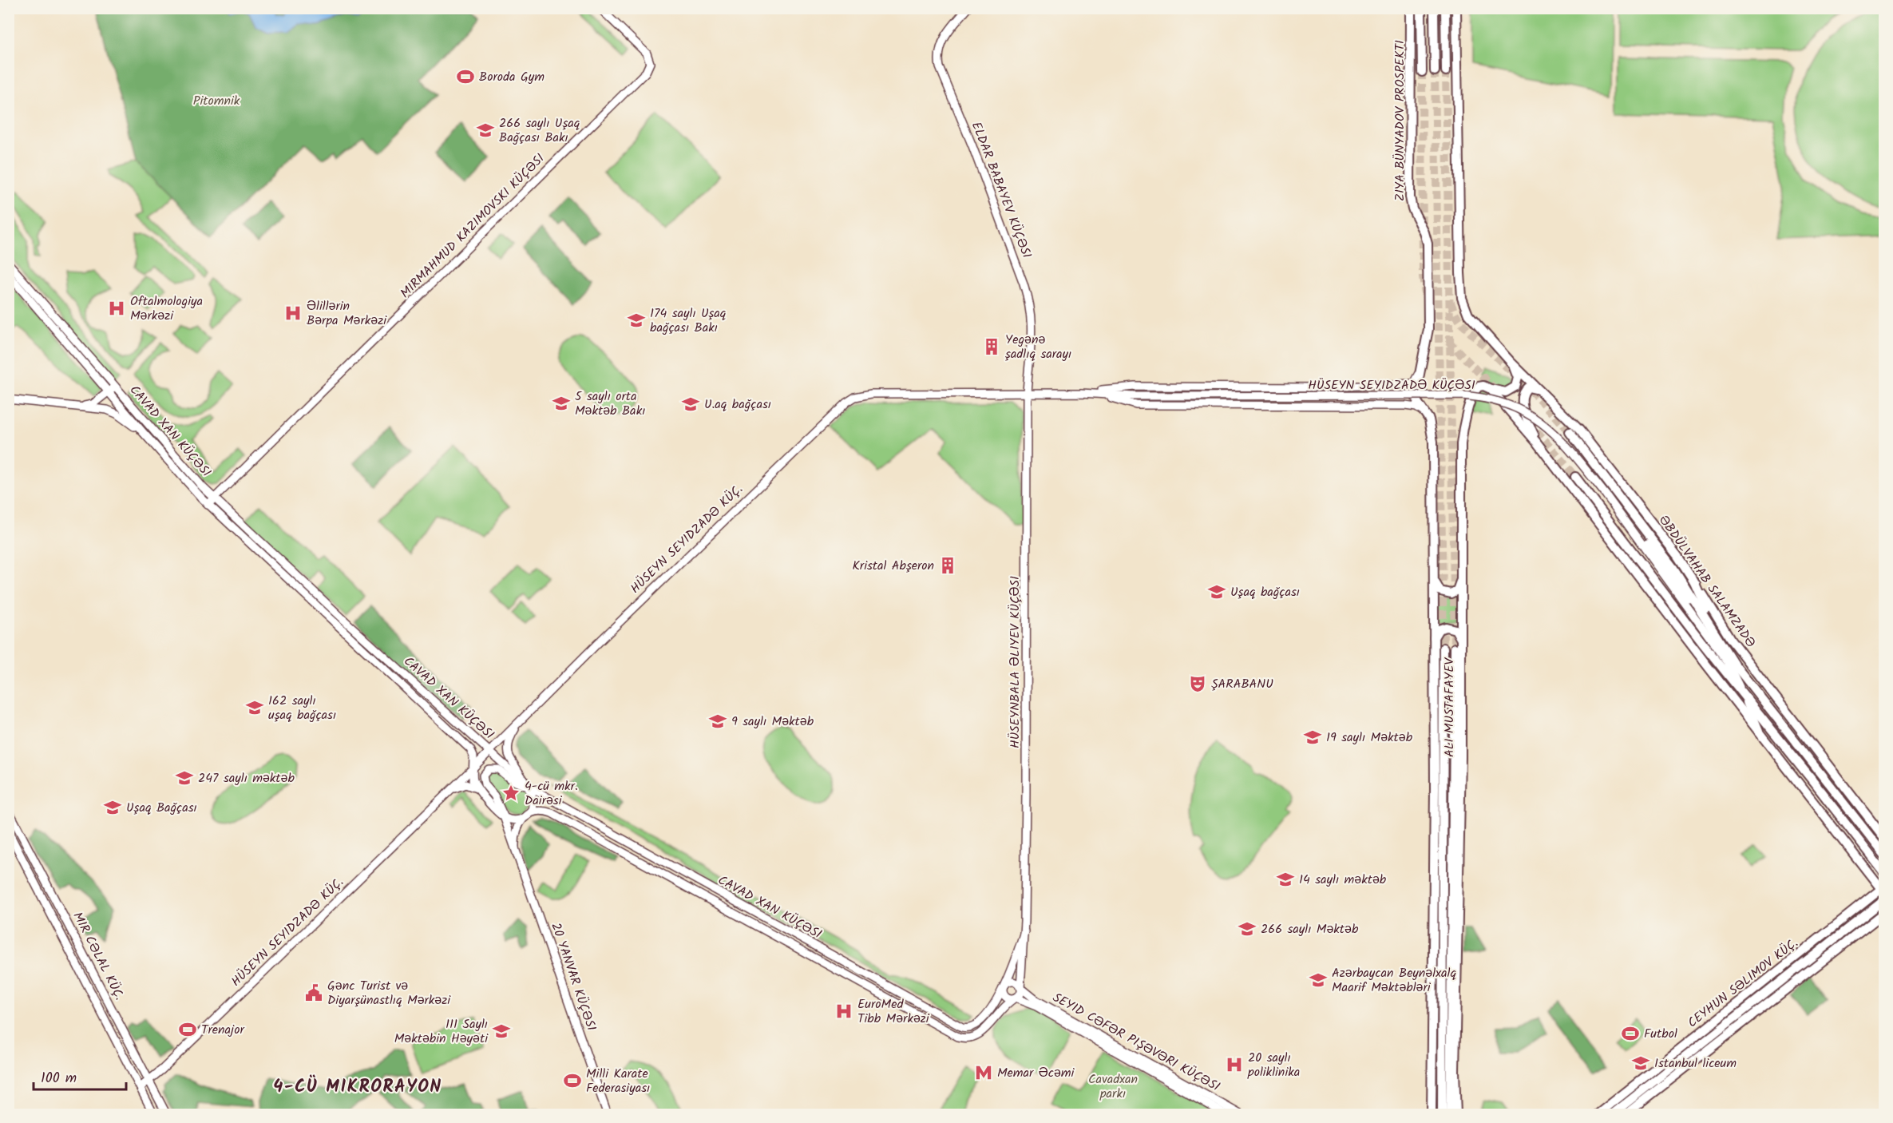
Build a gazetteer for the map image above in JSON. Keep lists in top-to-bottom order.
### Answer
{
  "streets": {
    "main road": ["ZIYA BÜNYADOV PROSPEKTI", "ƏBDÜLVAHAB SALAMZADƏ", "CEYHUN SƏLIMOV KÜÇ."],
    "street": [
      "ELDAR BABAYEV KÜÇƏSI",
      "HÜSEYN SEYIDZADƏ KÜÇƏSI",
      "CAVAD XAN KÜÇƏSI",
      "HÜSEYN SEYIDZADƏ KÜÇ.",
      "HÜSEYNBALA ƏLIYEV KÜÇƏSI",
      "MIR CƏLAL KÜÇ.",
      "20 YANVAR KÜÇƏSI",
      "SEYID CƏFƏR PIŞƏVƏRI KÜÇƏSI"
    ]
  },
  "crossings": [
    ["ELDAR BABAYEV KÜÇƏSI", "HÜSEYN SEYIDZADƏ KÜÇ."],
    ["ELDAR BABAYEV KÜÇƏSI", "HÜSEYNBALA ƏLIYEV KÜÇƏSI"],
    ["CAVAD XAN KÜÇƏSI", "HÜSEYN SEYIDZADƏ KÜÇ."],
    ["CAVAD XAN KÜÇƏSI", "20 YANVAR KÜÇƏSI"],
    ["CAVAD XAN KÜÇƏSI", "SEYID CƏFƏR PIŞƏVƏRI KÜÇƏSI"],
    ["HÜSEYN SEYIDZADƏ KÜÇ.", "HÜSEYNBALA ƏLIYEV KÜÇƏSI"],
    ["HÜSEYN SEYIDZADƏ KÜÇ.", "MIR CƏLAL KÜÇ."]
  ],
  "districts": ["4-CÜ MIKRORAYON"],
  "parks": ["Pitomnik", "Cavadxan parkı"],
  "places": {
    "sports": [
      "Boroda Gym",
      "Trenajor",
      "Futbol",
      "Milli Karate Federasiyası"
    ],
    "school or university": [
      "266 saylı Uşaq Bağçası Bakı",
      "174 saylı Uşaq bağçası Bakı",
      "5 saylı orta Məktəb Bakı",
      "U.aq bağçası",
      "Uşaq bağçası",
      "162 saylı uşaq bağçası",
      "9 saylı Məktəb",
      "19 saylı Məktəb",
      "247 saylı məktəb",
      "Uşaq Bağçası",
      "14 saylı məktəb",
      "266 saylı Məktəb",
      "Azərbaycan Beynəlxalq Maarif Məktəbləri",
      "111 Saylı Məktəbin Həyəti",
      "Istanbul liceum"
    ],
    "hospital": [
      "Oftalmologiya Mərkəzi",
      "Əlillərin Bərpa Mərkəzi",
      "EuroMed Tibb Mərkəzi",
      "20 saylı poliklinika"
    ],
    "building": ["Yegənə şadlıq sarayı", "Kristal Abşeron"],
    "theatre": ["ŞARABANU"],
    "place": ["4-cü mkr. Dairəsi"],
    "public building": ["Gənc Turist və Diyarşünastlıq Mərkəzi"],
    "metro station": ["Memar Əcəmi"]
  },
  "scale_bar": "100 m"
}
